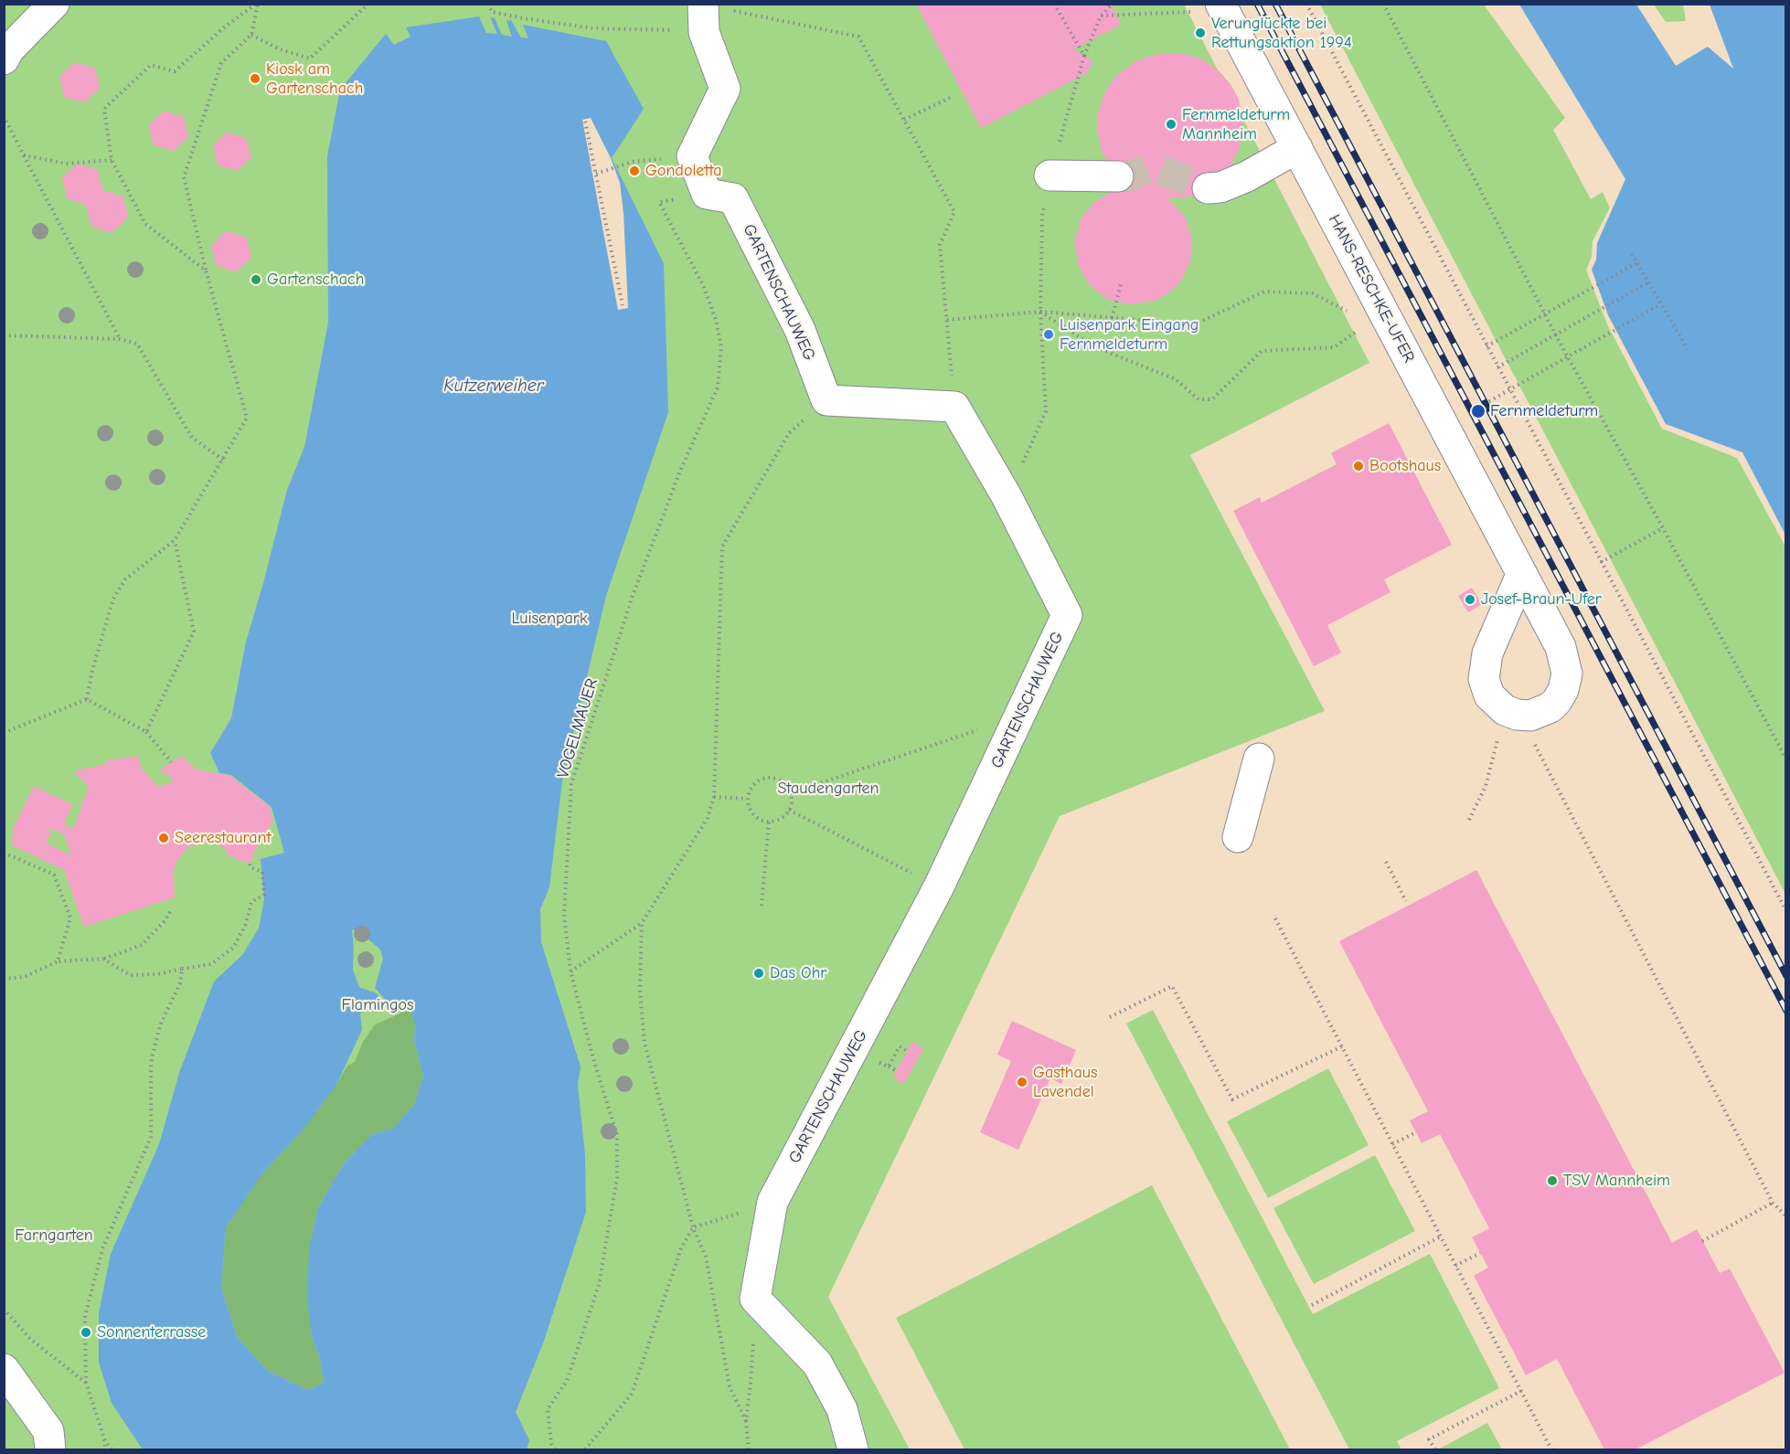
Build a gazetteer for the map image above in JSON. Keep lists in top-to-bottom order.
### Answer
{
  "streets": {
    "street": ["HANS-RESCHKE-UFER", "GARTENSCHAUWEG"],
    "path": ["VOGELMAUER"]
  },
  "crossings": [
    ["GARTENSCHAUWEG", "VOGELMAUER"]
  ],
  "water": ["Kutzerweiher"],
  "parks": [
    "Luisenpark",
    "Staudengarten",
    "Flamingos",
    "Farngarten"
  ],
  "places": [
    "Verunglückte bei Rettungsaktion 1994",
    "Kiosk am Gartenschach",
    "Fernmeldeturm Mannheim",
    "Gondoletta",
    "Gartenschach",
    "Luisenpark Eingang Fernmeldeturm",
    "Fernmeldeturm",
    "Bootshaus",
    "Josef-Braun-Ufer",
    "Seerestaurant",
    "Das Ohr",
    "Gasthaus Lavendel",
    "TSV Mannheim",
    "Sonnenterrasse"
  ]
}
